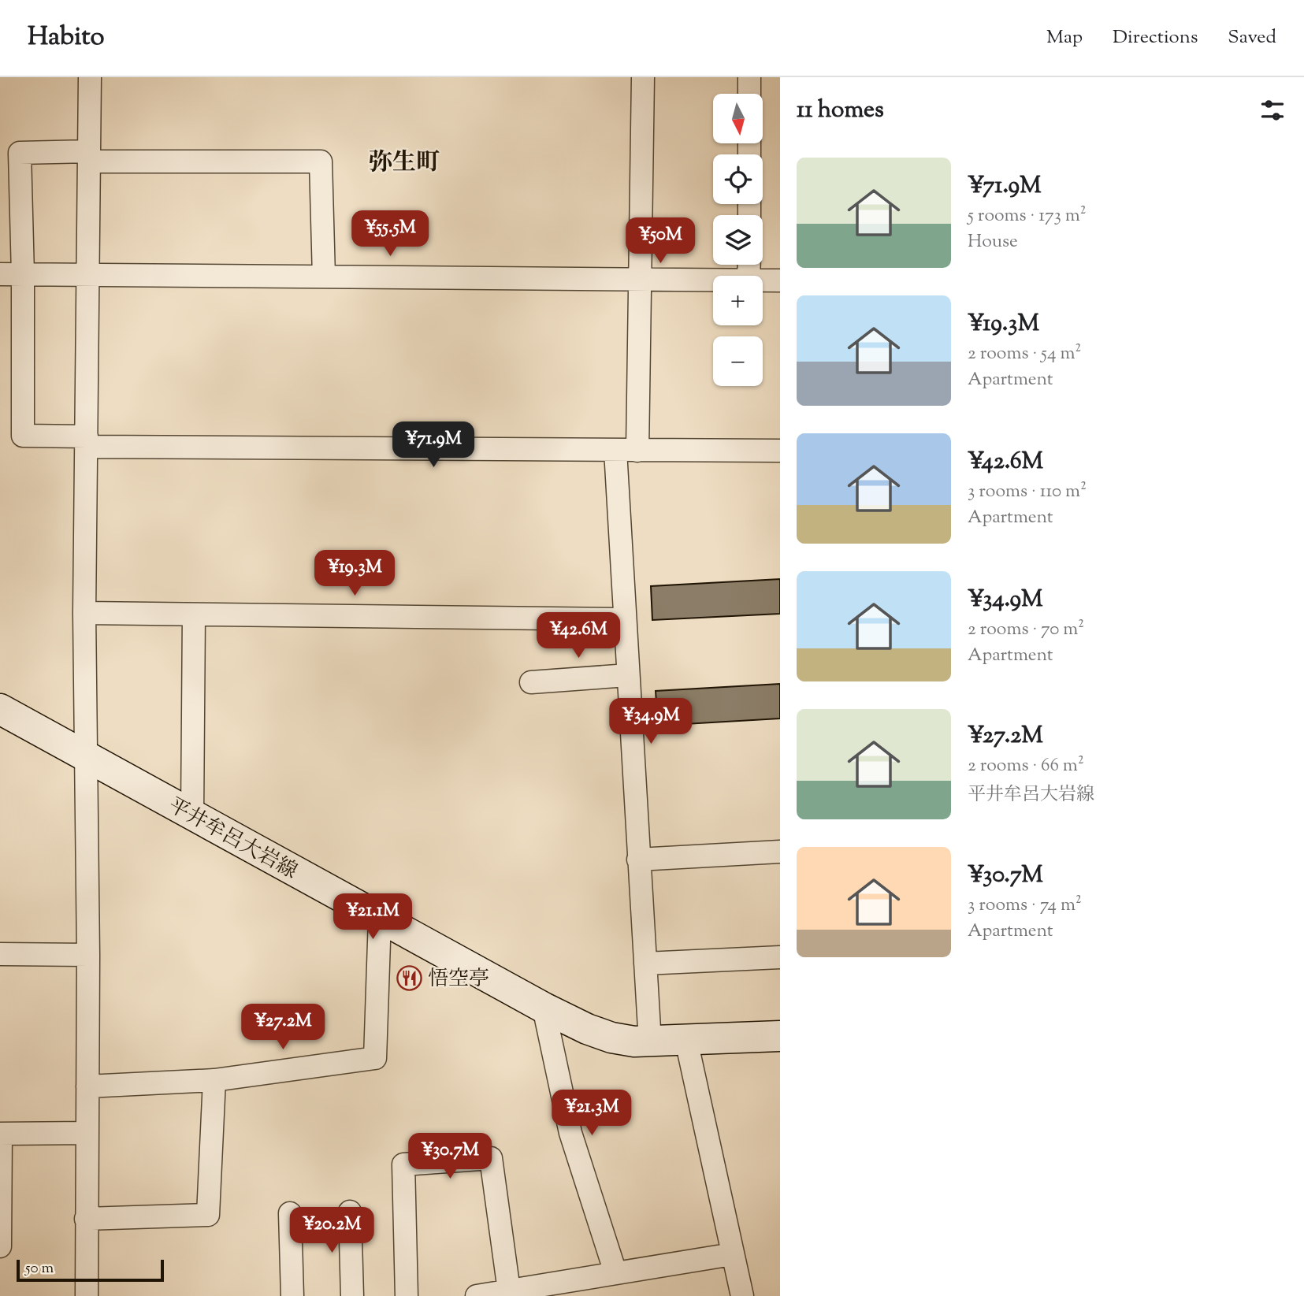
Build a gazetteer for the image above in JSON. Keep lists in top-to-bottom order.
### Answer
{
  "streets": {
    "main road": ["平井牟呂大岩線"]
  },
  "districts": ["弥生町"],
  "places": {
    "restaurant": ["悟空亭"]
  },
  "scale_bar": "50 m",
  "north": "bottom",
  "page": {
    "header": "Habito",
    "nav": ["Map", "Directions", "Saved"],
    "heading": "11 homes",
    "map_buttons": ["+", "−"],
    "list": [
      {
        "name": "¥71.9M",
        "note": "5 rooms · 173 m² · House"
      },
      {
        "name": "¥19.3M",
        "note": "2 rooms · 54 m² · Apartment"
      },
      {
        "name": "¥42.6M",
        "note": "3 rooms · 110 m² · Apartment"
      },
      {
        "name": "¥34.9M",
        "note": "2 rooms · 70 m² · Apartment"
      },
      {
        "name": "¥27.2M",
        "note": "2 rooms · 66 m² · 平井牟呂大岩線"
      },
      {
        "name": "¥30.7M",
        "note": "3 rooms · 74 m² · Apartment"
      }
    ],
    "price": [
      "¥55.5M",
      "¥50M",
      "¥71.9M",
      "¥19.3M",
      "¥42.6M",
      "¥34.9M",
      "¥21.1M",
      "¥27.2M",
      "¥21.3M",
      "¥30.7M",
      "¥20.2M"
    ],
    "scale": "50 m"
  }
}
